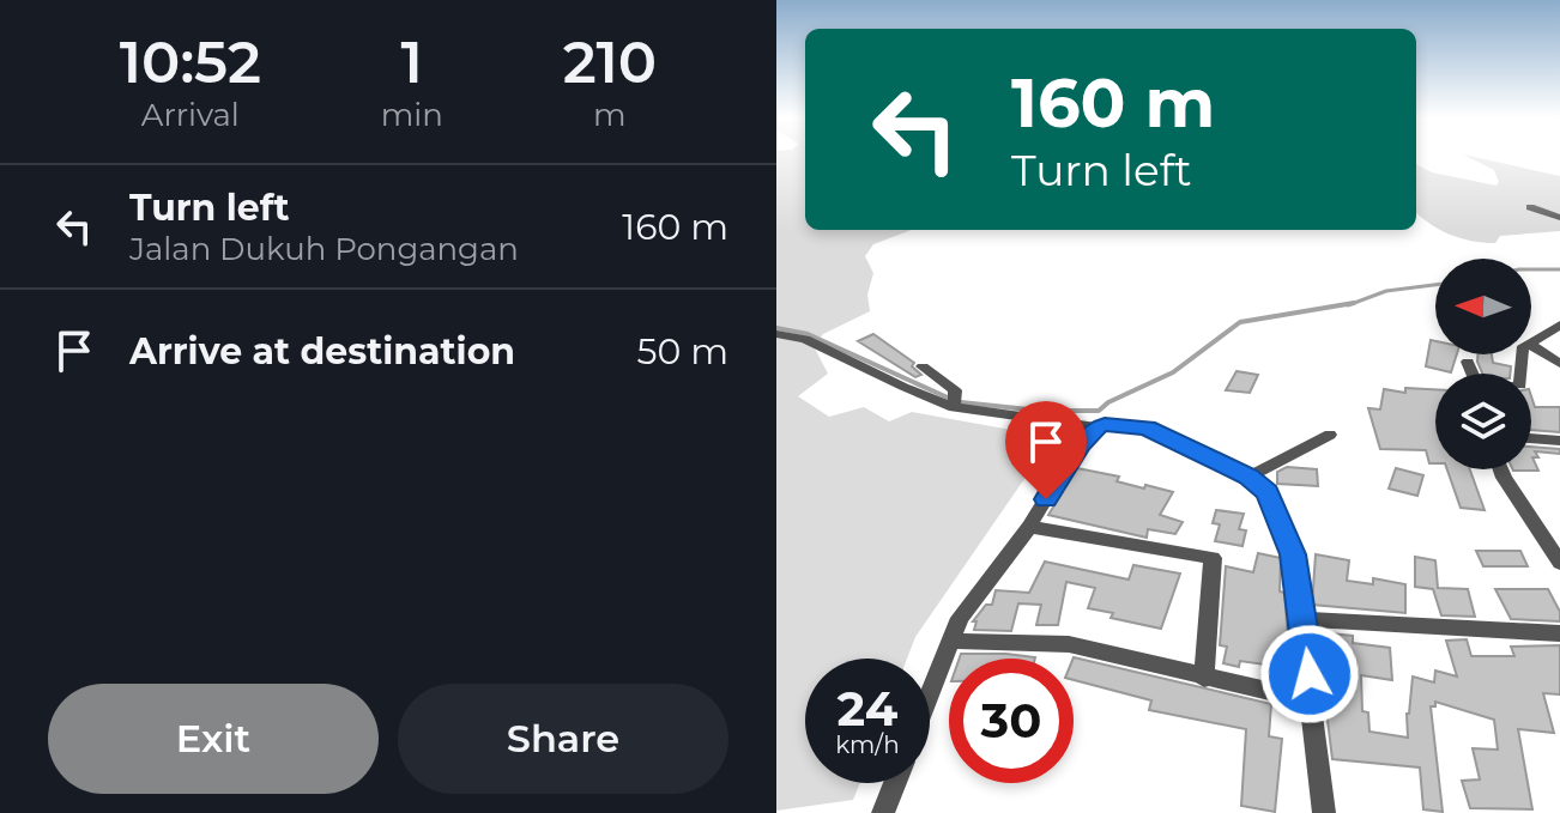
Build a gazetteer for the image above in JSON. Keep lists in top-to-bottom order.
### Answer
{
  "north": "left",
  "page": {
    "eta": [
      "10:52",
      "Arrival",
      "1",
      "min",
      "210",
      "m"
    ],
    "turn": ["160 m", "Turn left"],
    "list": [
      {
        "name": "Turn left",
        "note": "Jalan Dukuh Pongangan",
        "value": "160 m"
      },
      {
        "name": "Arrive at destination",
        "value": "50 m"
      }
    ],
    "speed": "24 km/h",
    "limit": "30",
    "buttons": ["Exit", "Share"]
  }
}
